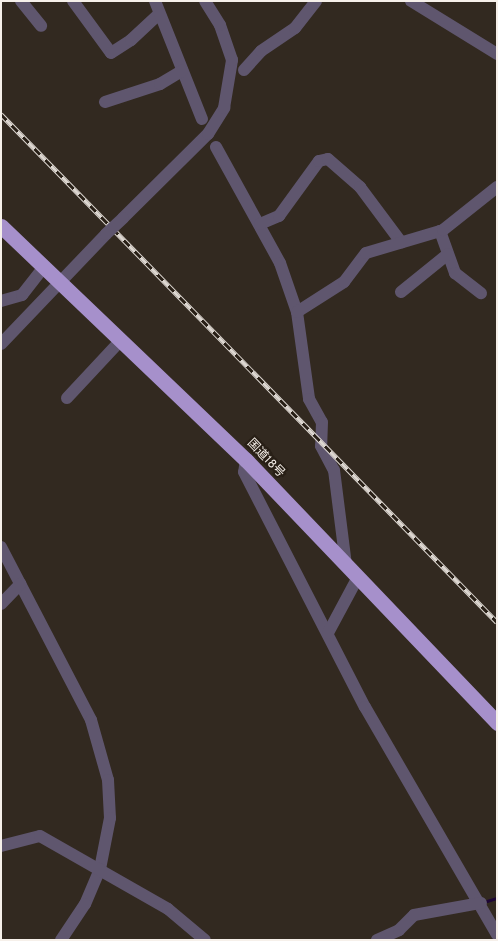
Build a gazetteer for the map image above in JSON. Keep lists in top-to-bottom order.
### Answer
{
  "streets": {
    "highway": ["国道18号"]
  }
}
